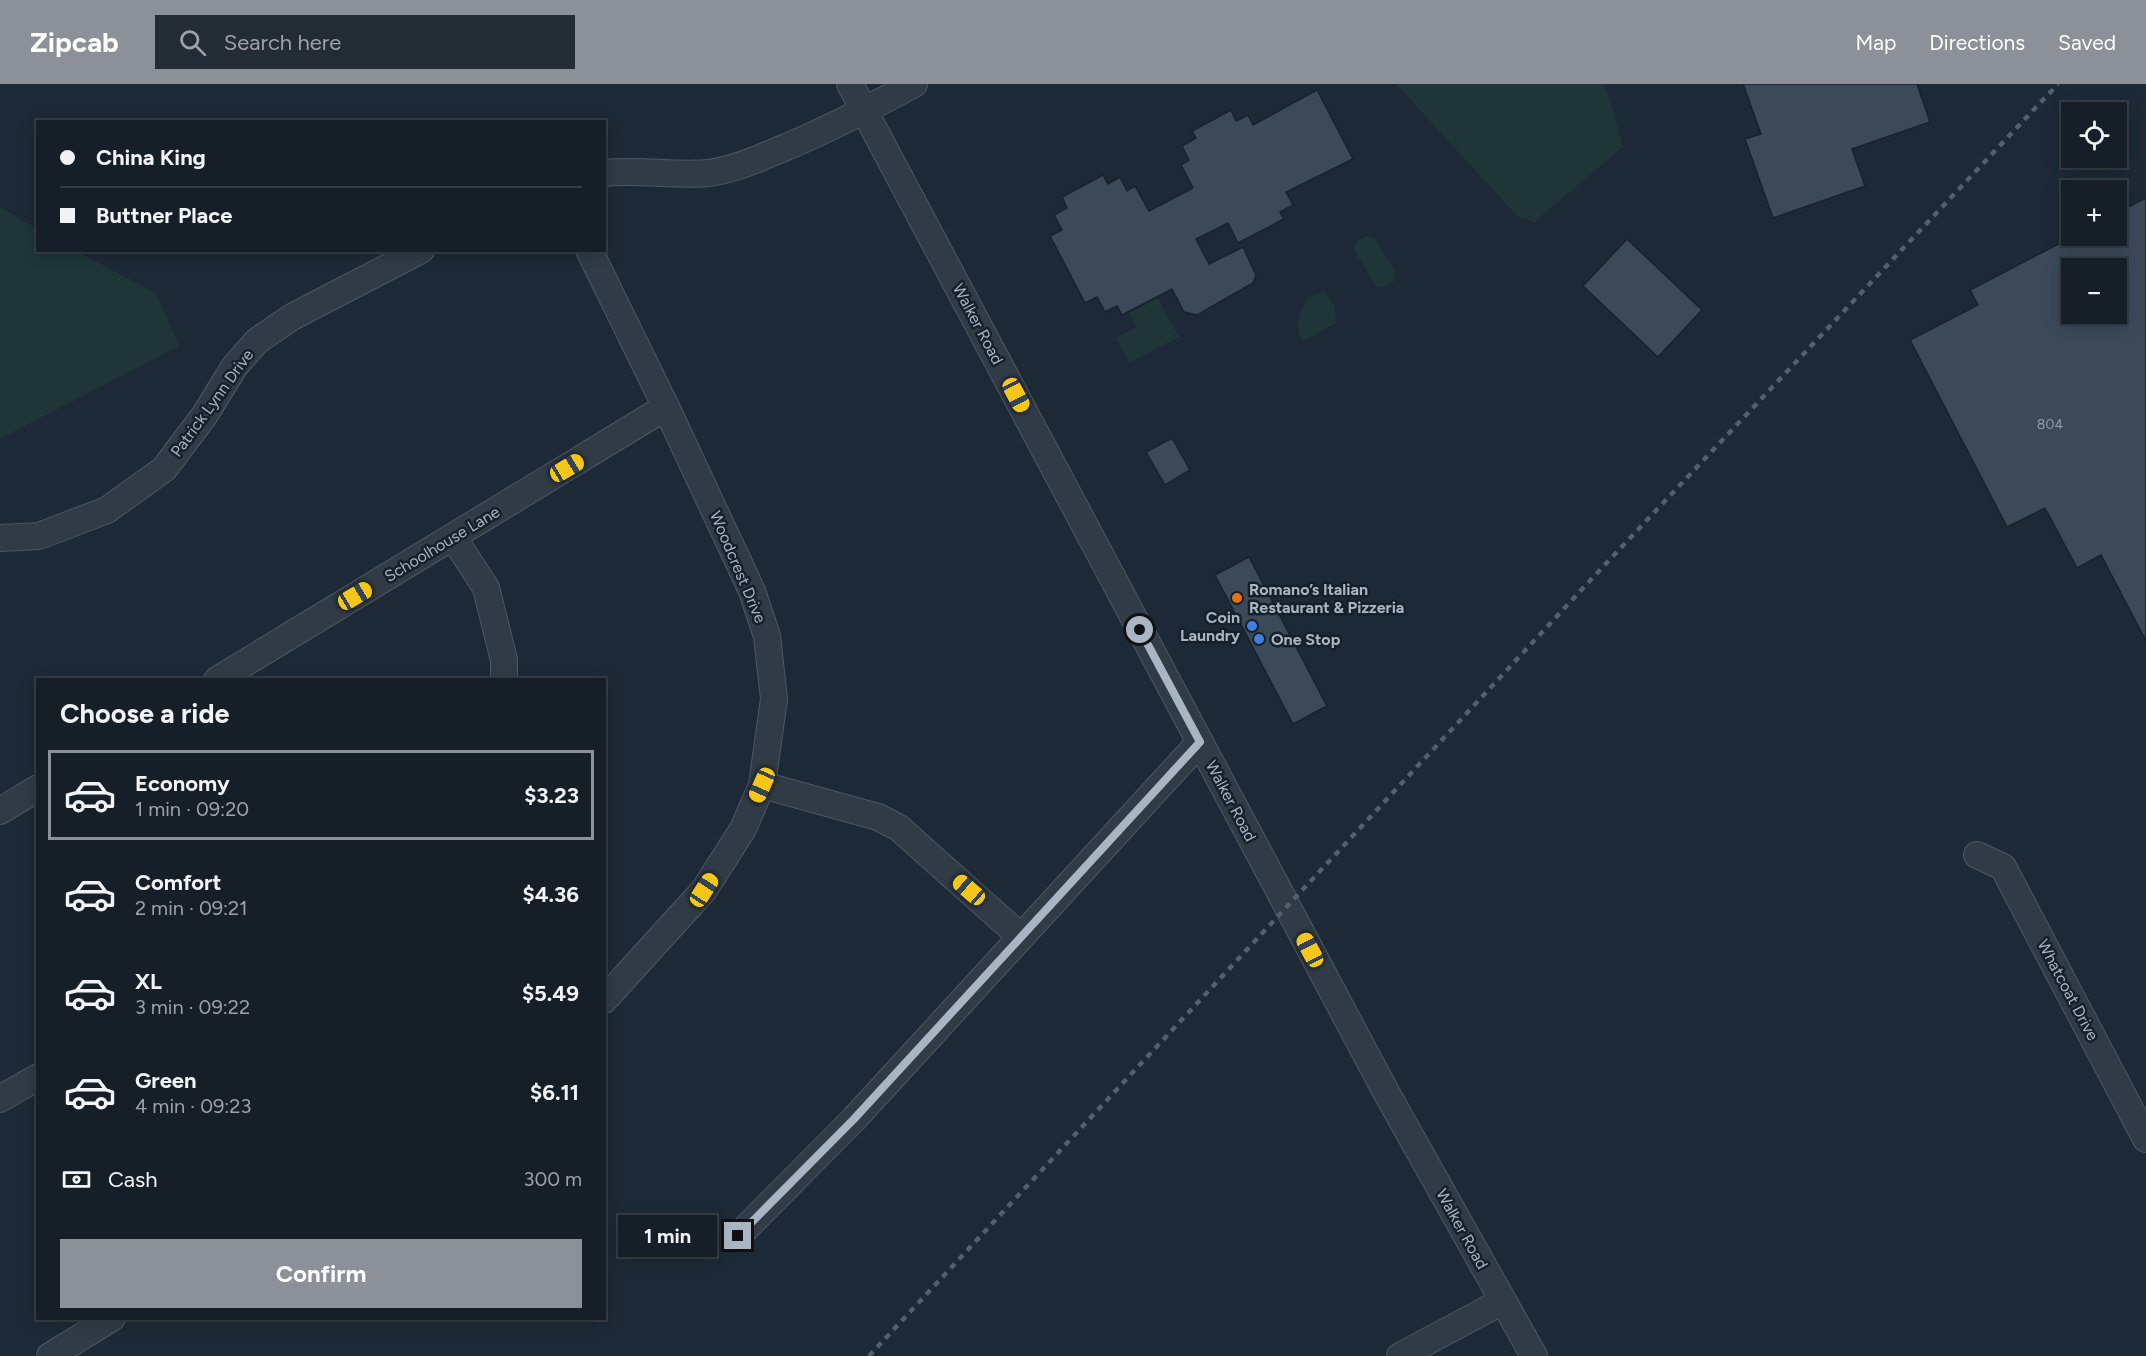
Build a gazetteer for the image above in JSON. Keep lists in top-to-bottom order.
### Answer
{
  "streets": {
    "street": [
      "Walker Road",
      "Patrick Lynn Drive",
      "Schoolhouse Lane",
      "Woodcrest Drive",
      "Whatcoat Drive"
    ]
  },
  "crossings": [
    ["Schoolhouse Lane", "Woodcrest Drive"]
  ],
  "places": ["Romano’s Italian Restaurant & Pizzeria", "Coin Laundry", "One Stop"],
  "house_numbers": ["804"],
  "page": {
    "header": "Zipcab",
    "search": "Search here",
    "nav": ["Map", "Directions", "Saved"],
    "map_buttons": ["+", "−"],
    "banner": ["China King", "Buttner Place"],
    "heading": "Choose a ride",
    "list": [
      {
        "name": "Economy",
        "note": "1 min · 09:20",
        "value": "$3.23"
      },
      {
        "name": "Comfort",
        "note": "2 min · 09:21",
        "value": "$4.36"
      },
      {
        "name": "XL",
        "note": "3 min · 09:22",
        "value": "$5.49"
      },
      {
        "name": "Green",
        "note": "4 min · 09:23",
        "value": "$6.11"
      }
    ],
    "pay": ["Cash", "300 m"],
    "bubble": "1 min",
    "buttons": "Confirm"
  }
}
